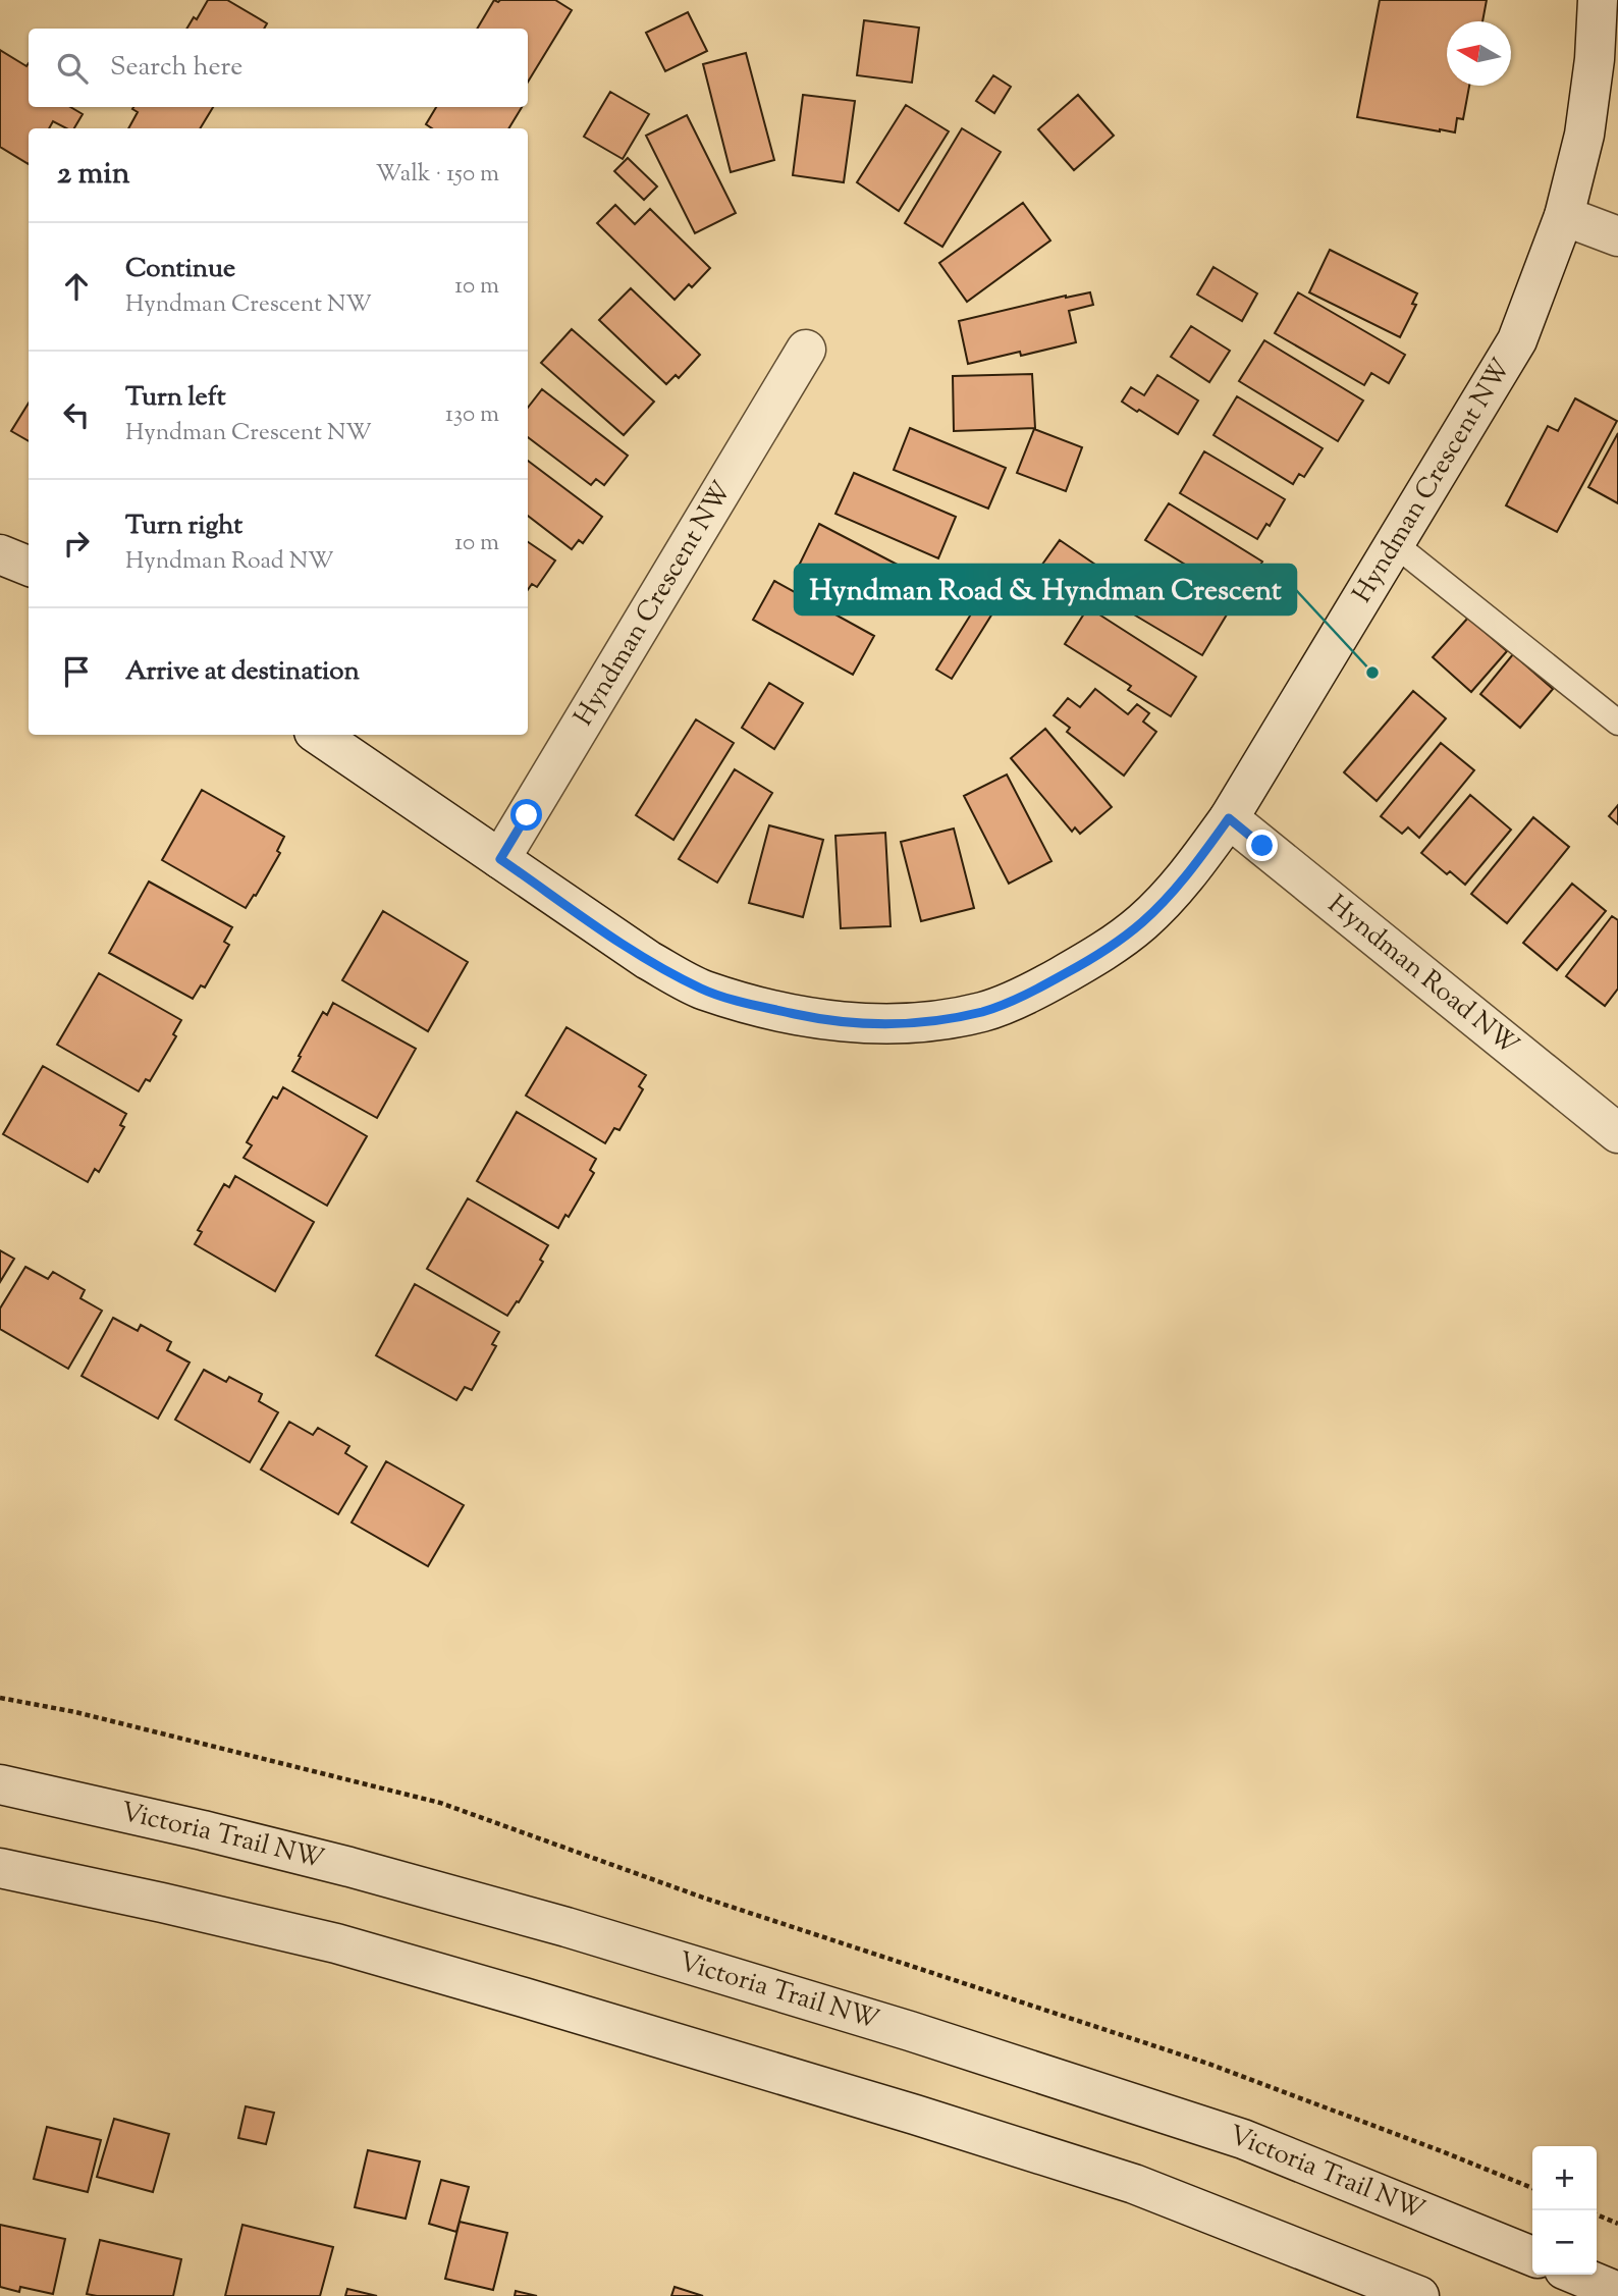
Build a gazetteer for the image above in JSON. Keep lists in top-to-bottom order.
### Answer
{
  "streets": {
    "street": ["Hyndman Crescent NW", "Hyndman Road NW", "Victoria Trail NW"]
  },
  "crossings": [
    ["Hyndman Crescent NW", "Hyndman Road NW"]
  ],
  "places": ["Hyndman Road & Hyndman Crescent"],
  "north": "left",
  "page": {
    "search": "Search here",
    "heading": ["2 min", "Walk · 150 m"],
    "list": [
      ["Continue", "Hyndman Crescent NW", "10 m"],
      ["Turn left", "Hyndman Crescent NW", "130 m"],
      ["Turn right", "Hyndman Road NW", "10 m"],
      "Arrive at destination"
    ],
    "map_buttons": ["+", "−"]
  }
}
